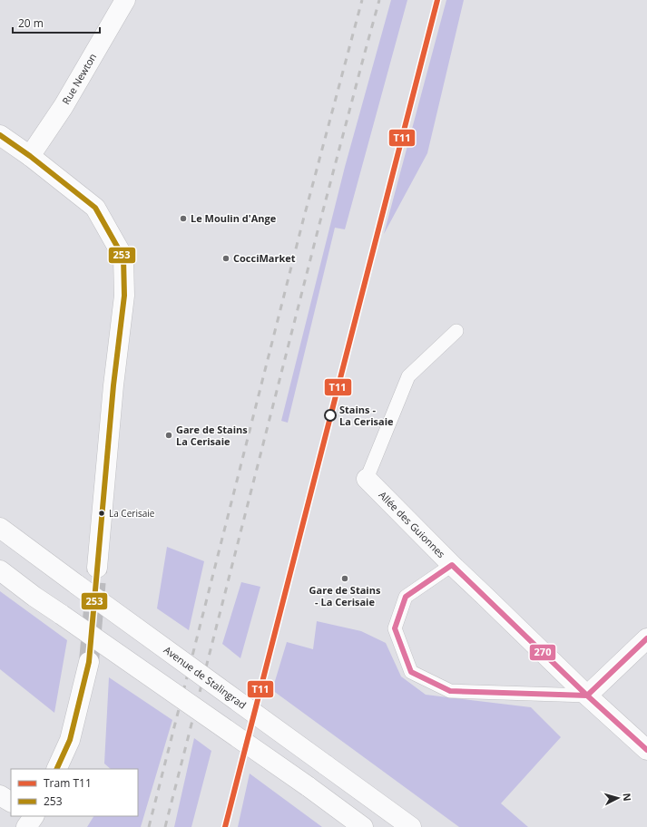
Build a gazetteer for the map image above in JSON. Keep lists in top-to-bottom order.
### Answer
{
  "streets": {
    "street": ["Rue Newton", "Allée des Guionnes", "Avenue de Stalingrad"]
  },
  "places": [
    "Le Moulin d'Ange",
    "CocciMarket",
    "Stains - La Cerisaie",
    "Gare de Stains La Cerisaie",
    "La Cerisaie",
    "Gare de Stains - La Cerisaie"
  ],
  "lines": ["tram line T11", "transit line 253", "transit line 270"],
  "legend": ["Tram T11", "253"],
  "scale_bar": "20 m",
  "north": "right"
}
